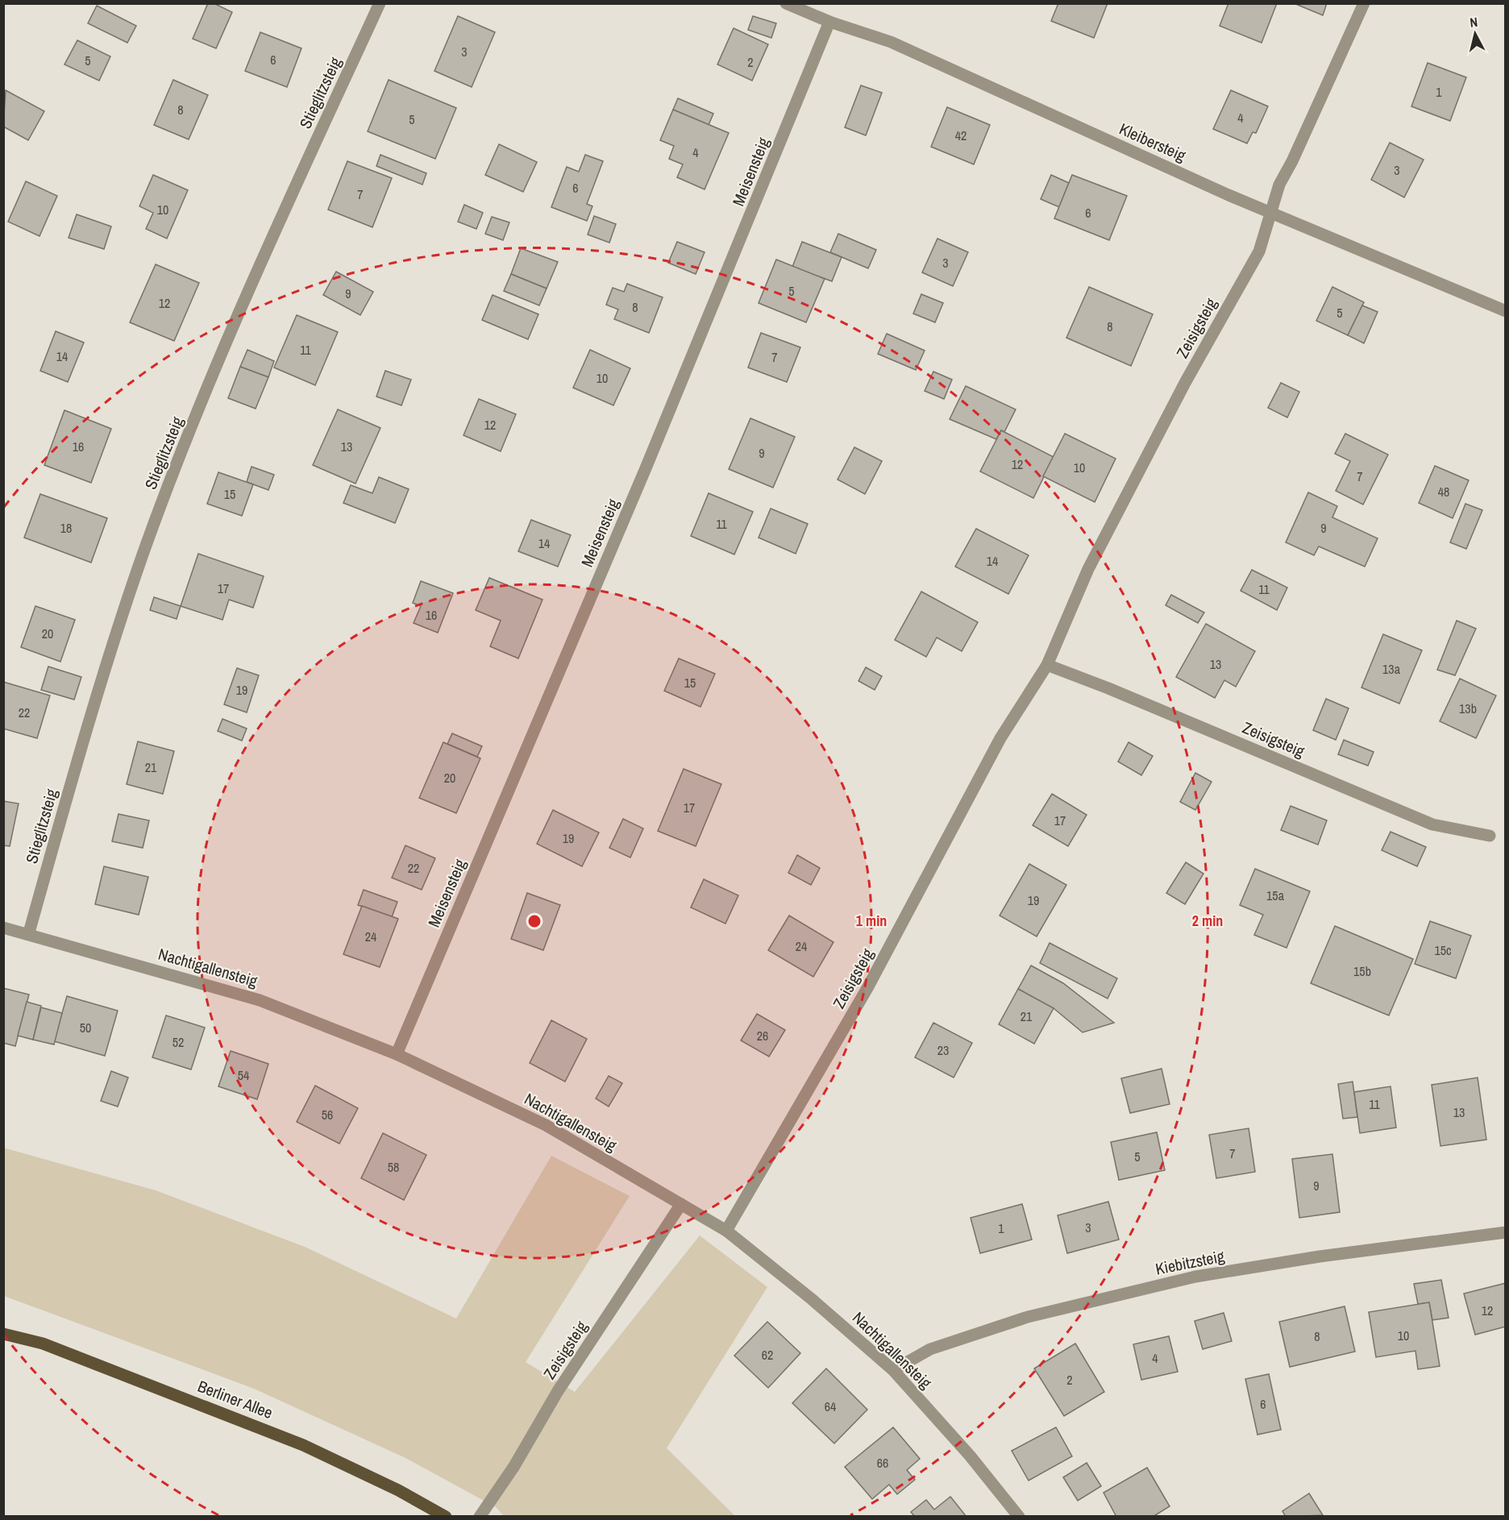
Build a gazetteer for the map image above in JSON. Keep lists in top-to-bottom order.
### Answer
{
  "streets": {
    "main road": ["Berliner Allee"],
    "street": [
      "Stieglitzsteig",
      "Kleibersteig",
      "Meisensteig",
      "Zeisigsteig",
      "Nachtigallensteig",
      "Kiebitzsteig"
    ]
  },
  "crossings": [
    ["Stieglitzsteig", "Nachtigallensteig"],
    ["Kleibersteig", "Meisensteig"],
    ["Kleibersteig", "Zeisigsteig"],
    ["Meisensteig", "Nachtigallensteig"],
    ["Zeisigsteig", "Nachtigallensteig"],
    ["Nachtigallensteig", "Kiebitzsteig"]
  ],
  "house_numbers": [
    "3",
    "6",
    "5",
    "2",
    "1",
    "8",
    "4",
    "5",
    "42",
    "4",
    "3",
    "6",
    "7",
    "10",
    "6",
    "3",
    "5",
    "9",
    "12",
    "8",
    "5",
    "8",
    "11",
    "14",
    "7",
    "10",
    "12",
    "16",
    "13",
    "9",
    "12",
    "10",
    "7",
    "48",
    "15",
    "11",
    "18",
    "9",
    "14",
    "14",
    "17",
    "11",
    "16",
    "20",
    "13",
    "13a",
    "15",
    "19",
    "13b",
    "22",
    "21",
    "20",
    "17",
    "17",
    "19",
    "22",
    "15a",
    "19",
    "24",
    "24",
    "15c",
    "15b",
    "21",
    "50",
    "26",
    "52",
    "23",
    "54",
    "11",
    "13",
    "56",
    "7",
    "5",
    "58",
    "9",
    "3",
    "1",
    "12",
    "10",
    "8",
    "62",
    "4",
    "2",
    "6",
    "64",
    "66"
  ],
  "north": "top",
  "rings": ["1 min", "2 min"]
}
